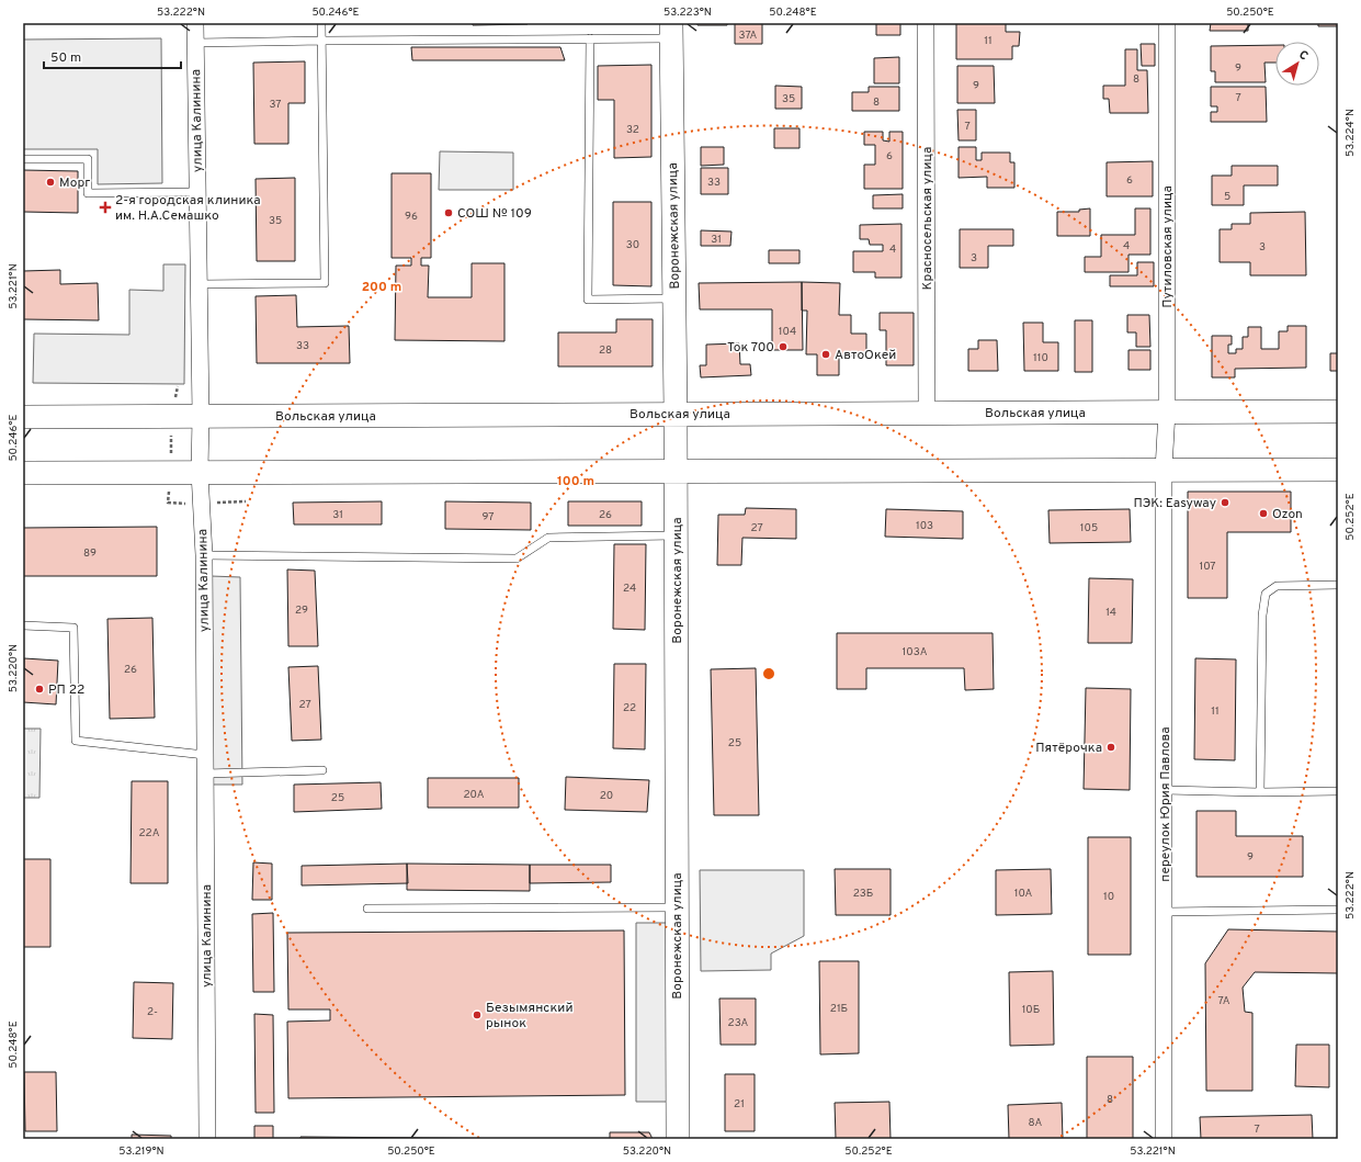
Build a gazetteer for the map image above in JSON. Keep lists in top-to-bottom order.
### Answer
{
  "streets": {
    "main road": ["Воронежская улица", "Вольская улица"],
    "street": [
      "улица Калинина",
      "Красносельская улица",
      "Путиловская улица",
      "переулок Юрия Павлова"
    ]
  },
  "crossings": [
    ["улица Калинина", "Вольская улица"],
    ["Красносельская улица", "Вольская улица"],
    ["Воронежская улица", "Вольская улица"],
    ["Путиловская улица", "Вольская улица"],
    ["Путиловская улица", "переулок Юрия Павлова"]
  ],
  "places": {
    "other": [
      "Морг",
      "СОШ № 109",
      "Ток 700",
      "АвтоОкей",
      "ПЭК: Easyway",
      "Ozon",
      "РП 22",
      "Пятёрочка",
      "Безымянский рынок"
    ],
    "health": ["2-я городская клиника им. Н.А.Семашко"]
  },
  "house_numbers": [
    "37А",
    "11",
    "9",
    "8",
    "9",
    "7",
    "35",
    "8",
    "37",
    "7",
    "32",
    "6",
    "6",
    "33",
    "5",
    "96",
    "35",
    "31",
    "30",
    "4",
    "3",
    "4",
    "3",
    "104",
    "33",
    "28",
    "110",
    "31",
    "26",
    "97",
    "103",
    "27",
    "105",
    "89",
    "107",
    "24",
    "29",
    "14",
    "103А",
    "26",
    "27",
    "22",
    "11",
    "25",
    "20А",
    "20",
    "25",
    "22А",
    "9",
    "23Б",
    "10А",
    "10",
    "7А",
    "21Б",
    "10Б",
    "2-",
    "23А",
    "8",
    "21",
    "8А",
    "7"
  ],
  "scale_bar": "50 m",
  "north": "top right",
  "coordinates": [
    "53.222°N",
    "50.246°E",
    "53.223°N",
    "50.248°E",
    "50.250°E",
    "53.224°N",
    "53.221°N",
    "50.252°E",
    "53.220°N",
    "53.219°N"
  ],
  "rings": ["200 m", "100 m"]
}
